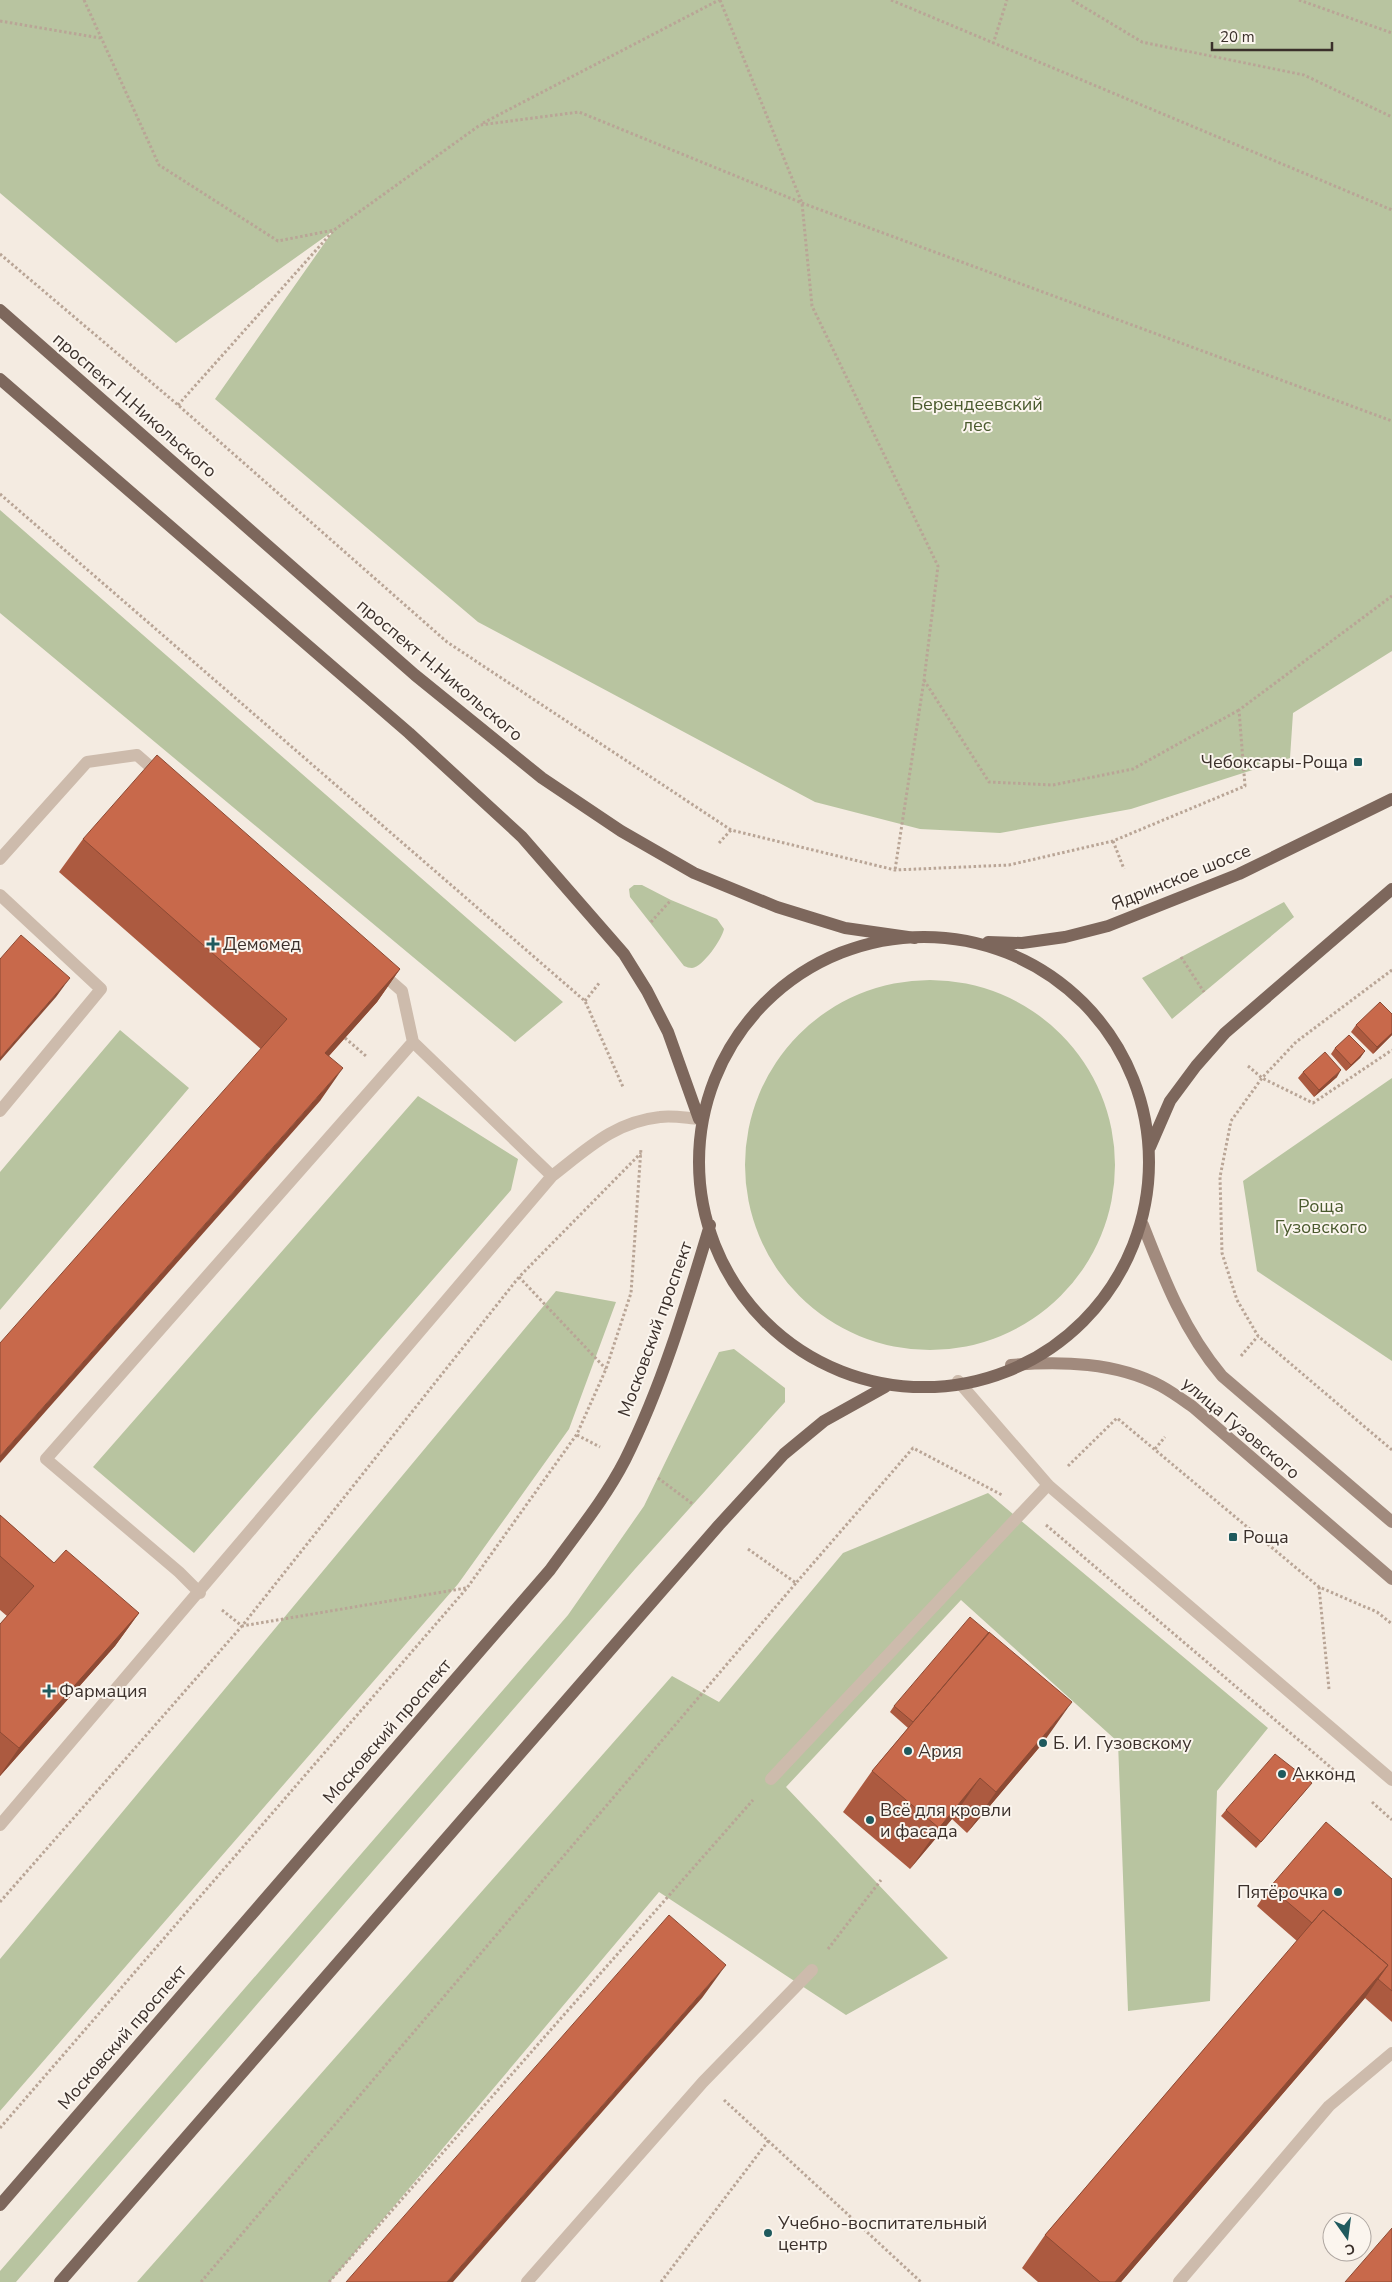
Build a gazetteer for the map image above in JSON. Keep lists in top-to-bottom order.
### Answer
{
  "streets": {
    "main road": [
      "проспект Н.Никольского",
      "Ядринское шоссе",
      "Московский проспект",
      "улица Гузовского"
    ]
  },
  "parks": ["Берендеевский лес", "Роща Гузовского"],
  "places": {
    "transit": ["Чебоксары-Роща", "Роща"],
    "health": ["Демомед", "Фармация"],
    "other": [
      "Б. И. Гузовскому",
      "Ария",
      "Акконд",
      "Всё для кровли и фасада",
      "Пятёрочка",
      "Учебно-воспитательный центр"
    ]
  },
  "scale_bar": "20 m",
  "north": "bottom"
}
